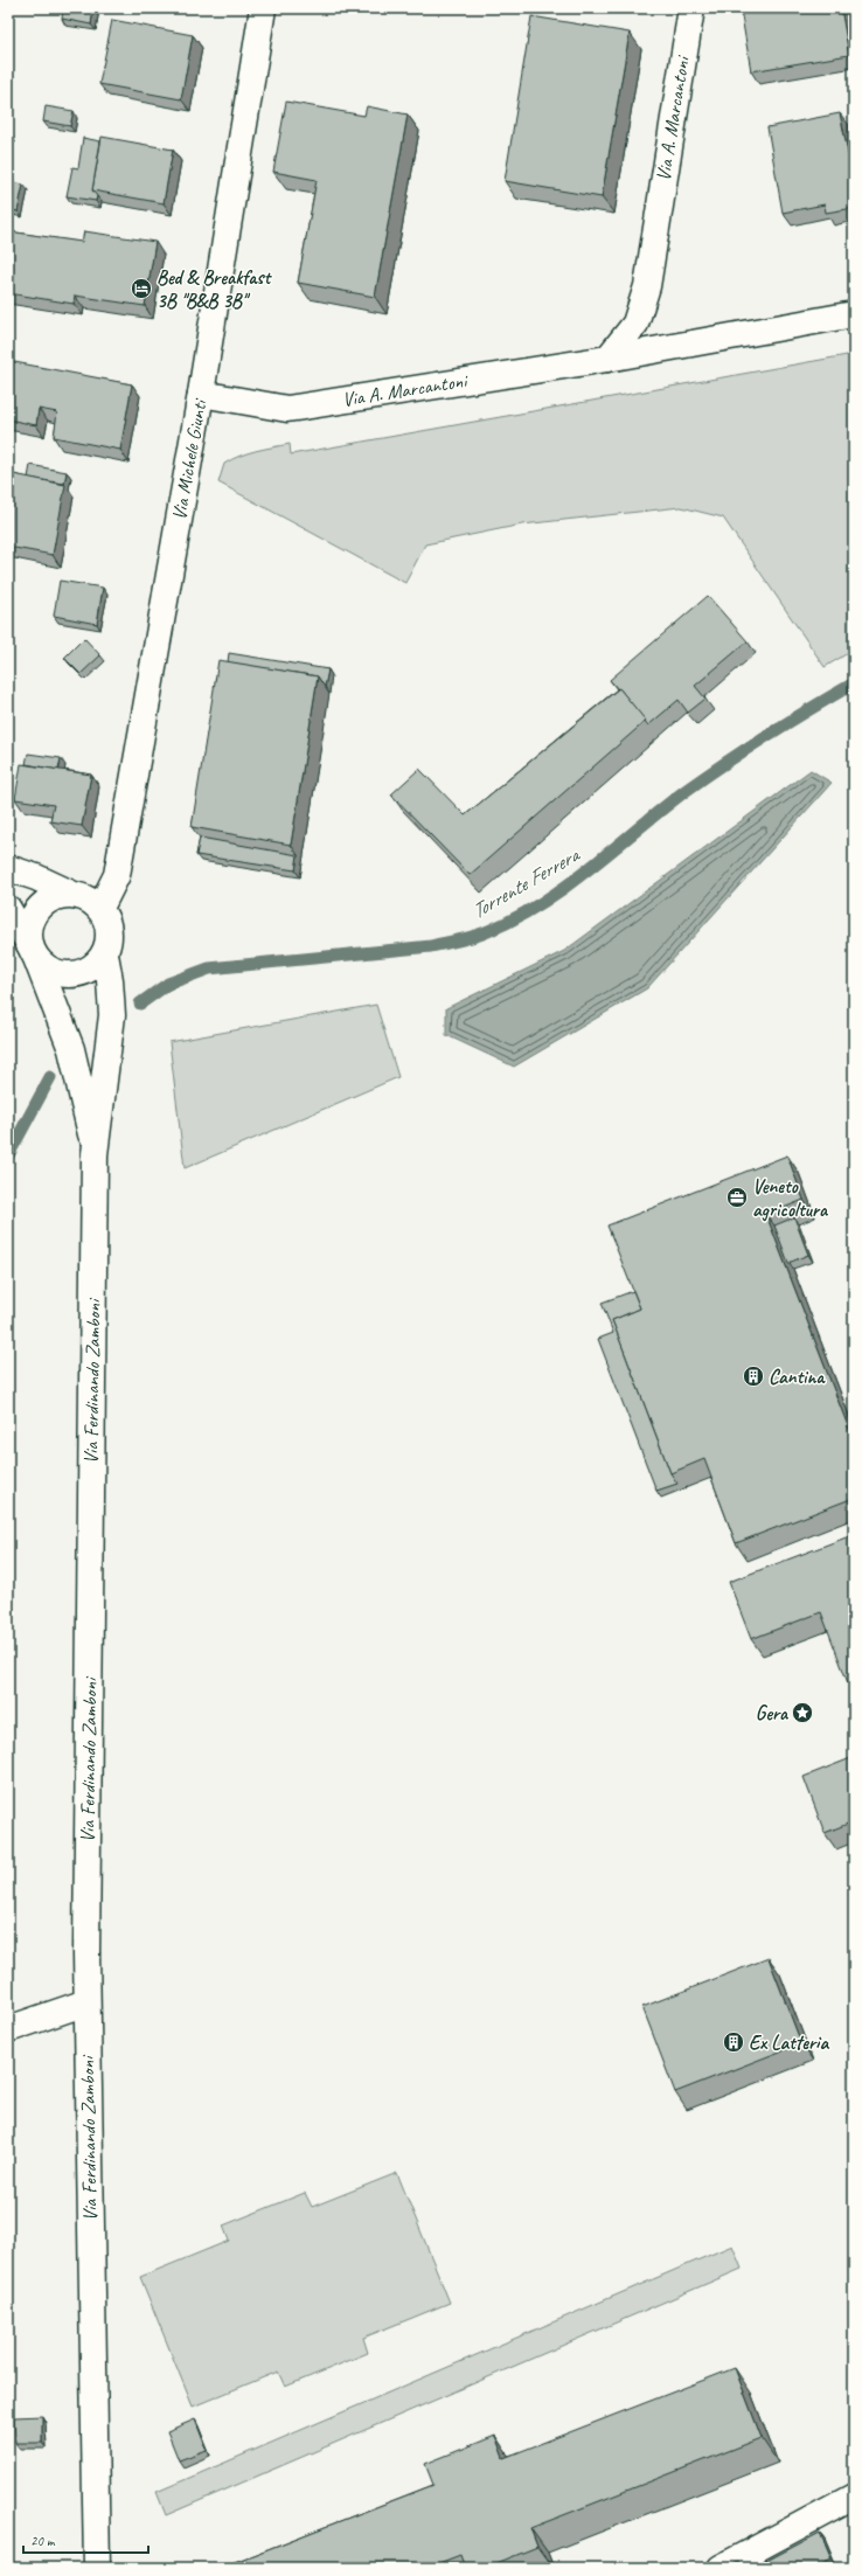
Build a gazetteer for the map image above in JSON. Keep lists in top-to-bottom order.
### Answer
{
  "streets": {
    "street": ["Via A. Marcantoni", "Via Michele Giunti", "Via Ferdinando Zamboni"]
  },
  "crossings": [
    ["Via A. Marcantoni", "Via Michele Giunti"],
    ["Via Michele Giunti", "Via Ferdinando Zamboni"]
  ],
  "water": ["Torrente Ferrera"],
  "places": {
    "hotel": ["Bed & Breakfast 3B \"B&B 3B\""],
    "office": ["Veneto agricoltura"],
    "building": ["Cantina", "Ex Latteria"],
    "place": ["Gera"]
  },
  "scale_bar": "20 m"
}
